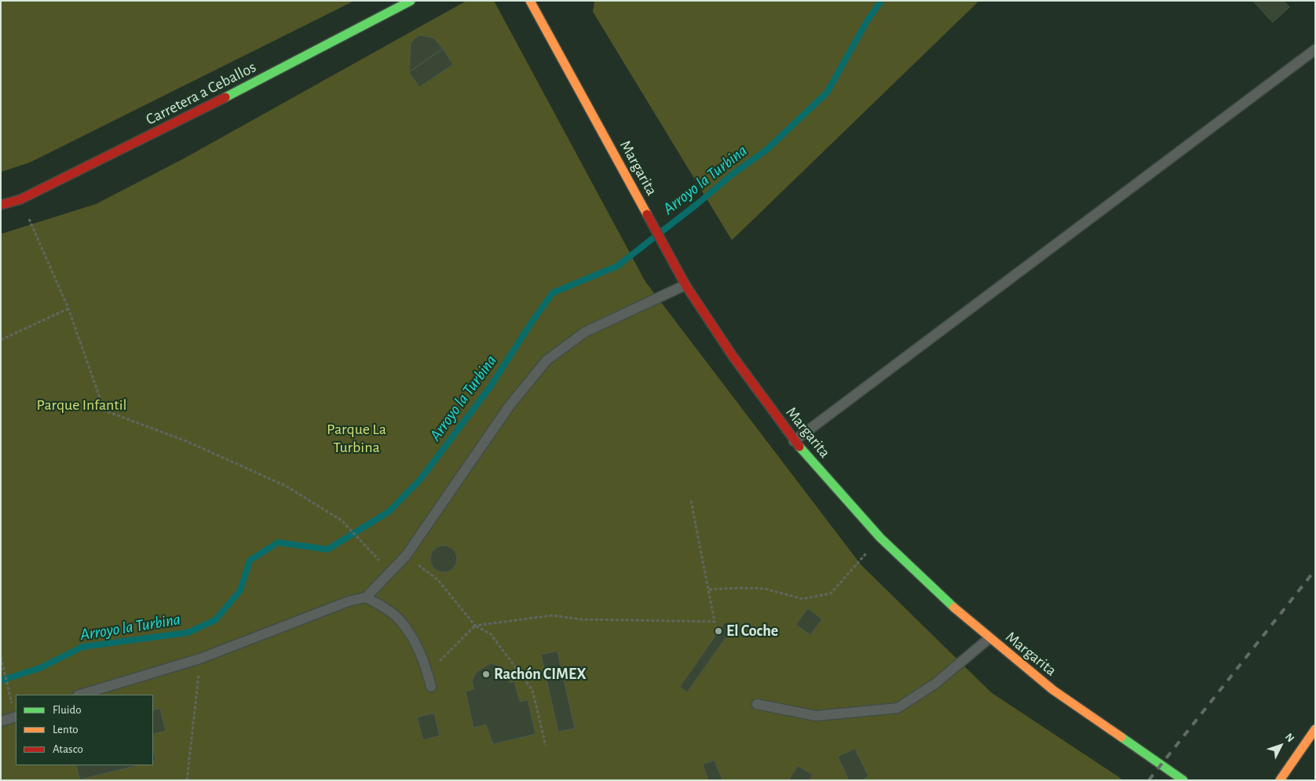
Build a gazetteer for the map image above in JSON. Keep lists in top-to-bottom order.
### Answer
{
  "streets": {
    "main road": ["Carretera a Ceballos", "Margarita"]
  },
  "water": ["Arroyo la Turbina"],
  "parks": ["Parque Infantil", "Parque La Turbina"],
  "places": ["El Coche", "Rachón CIMEX"],
  "legend": ["Fluido", "Lento", "Atasco"],
  "north": "top right"
}
